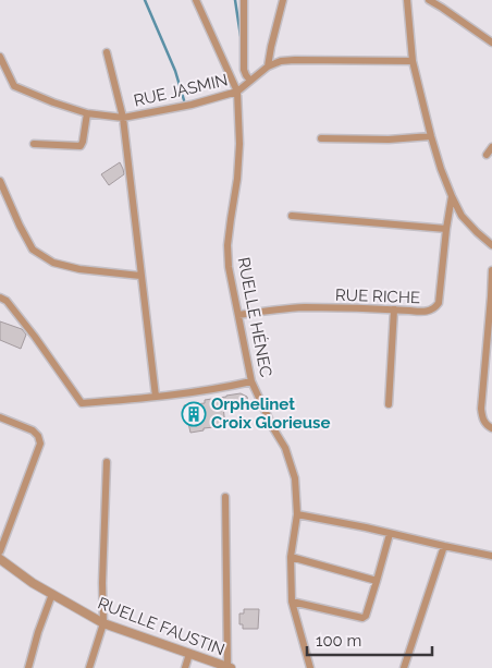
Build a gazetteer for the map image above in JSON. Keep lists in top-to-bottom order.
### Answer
{
  "streets": {
    "street": [
      "RUE JASMIN",
      "RUE RICHE",
      "RUELLE HÉNEC",
      "RUELLE FAUSTIN"
    ]
  },
  "crossings": [
    ["RUE JASMIN", "RUELLE HÉNEC"],
    ["RUE RICHE", "RUELLE HÉNEC"]
  ],
  "places": {
    "building": ["Orphelinet Croix Glorieuse"]
  },
  "scale_bar": "100 m"
}
